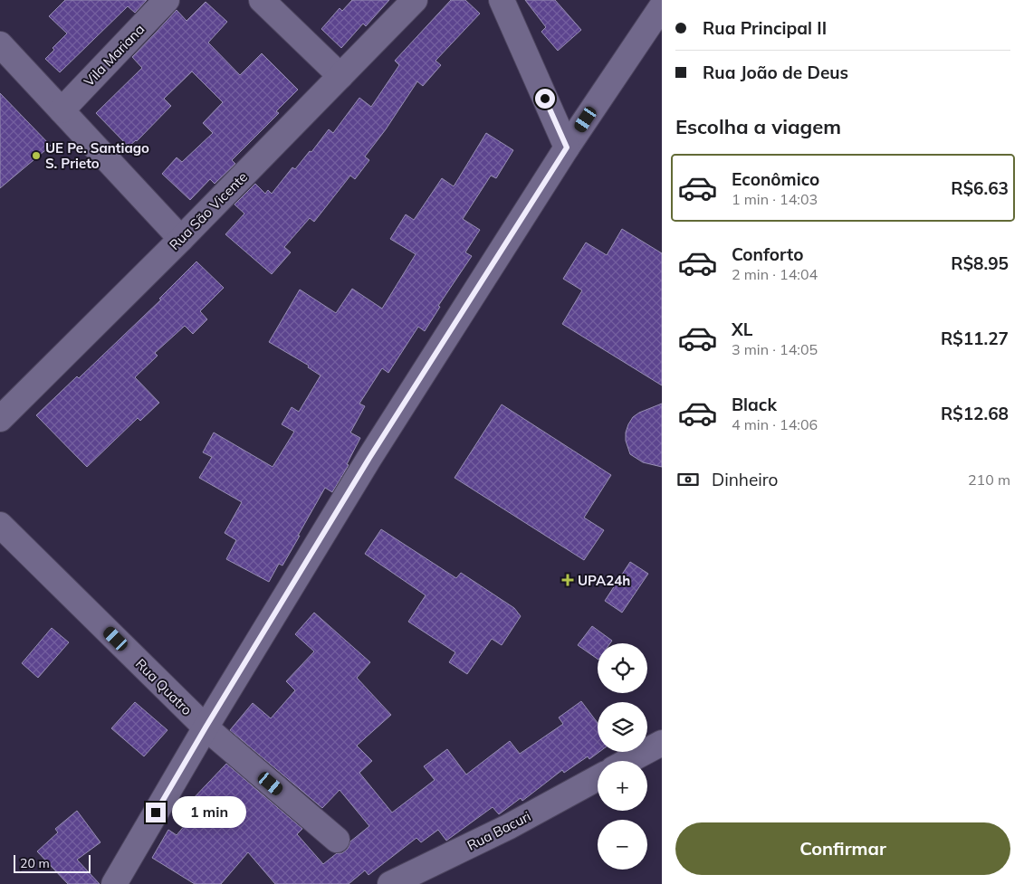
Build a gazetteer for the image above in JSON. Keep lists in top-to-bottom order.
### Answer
{
  "streets": {
    "street": [
      "Vila Mariana",
      "Rua São Vicente",
      "Rua Quatro",
      "Rua Bacuri"
    ]
  },
  "places": {
    "other": ["UE Pe. Santiago S. Prieto"],
    "health": ["UPA24h"]
  },
  "scale_bar": "20 m",
  "page": {
    "banner": ["Rua Principal II", "Rua João de Deus"],
    "heading": "Escolha a viagem",
    "list": [
      {
        "name": "Econômico",
        "note": "1 min · 14:03",
        "value": "R$6.63"
      },
      {
        "name": "Conforto",
        "note": "2 min · 14:04",
        "value": "R$8.95"
      },
      {
        "name": "XL",
        "note": "3 min · 14:05",
        "value": "R$11.27"
      },
      {
        "name": "Black",
        "note": "4 min · 14:06",
        "value": "R$12.68"
      }
    ],
    "pay": ["Dinheiro", "210 m"],
    "map_buttons": ["+", "−"],
    "bubble": "1 min",
    "buttons": "Confirmar",
    "scale": "20 m"
  }
}
